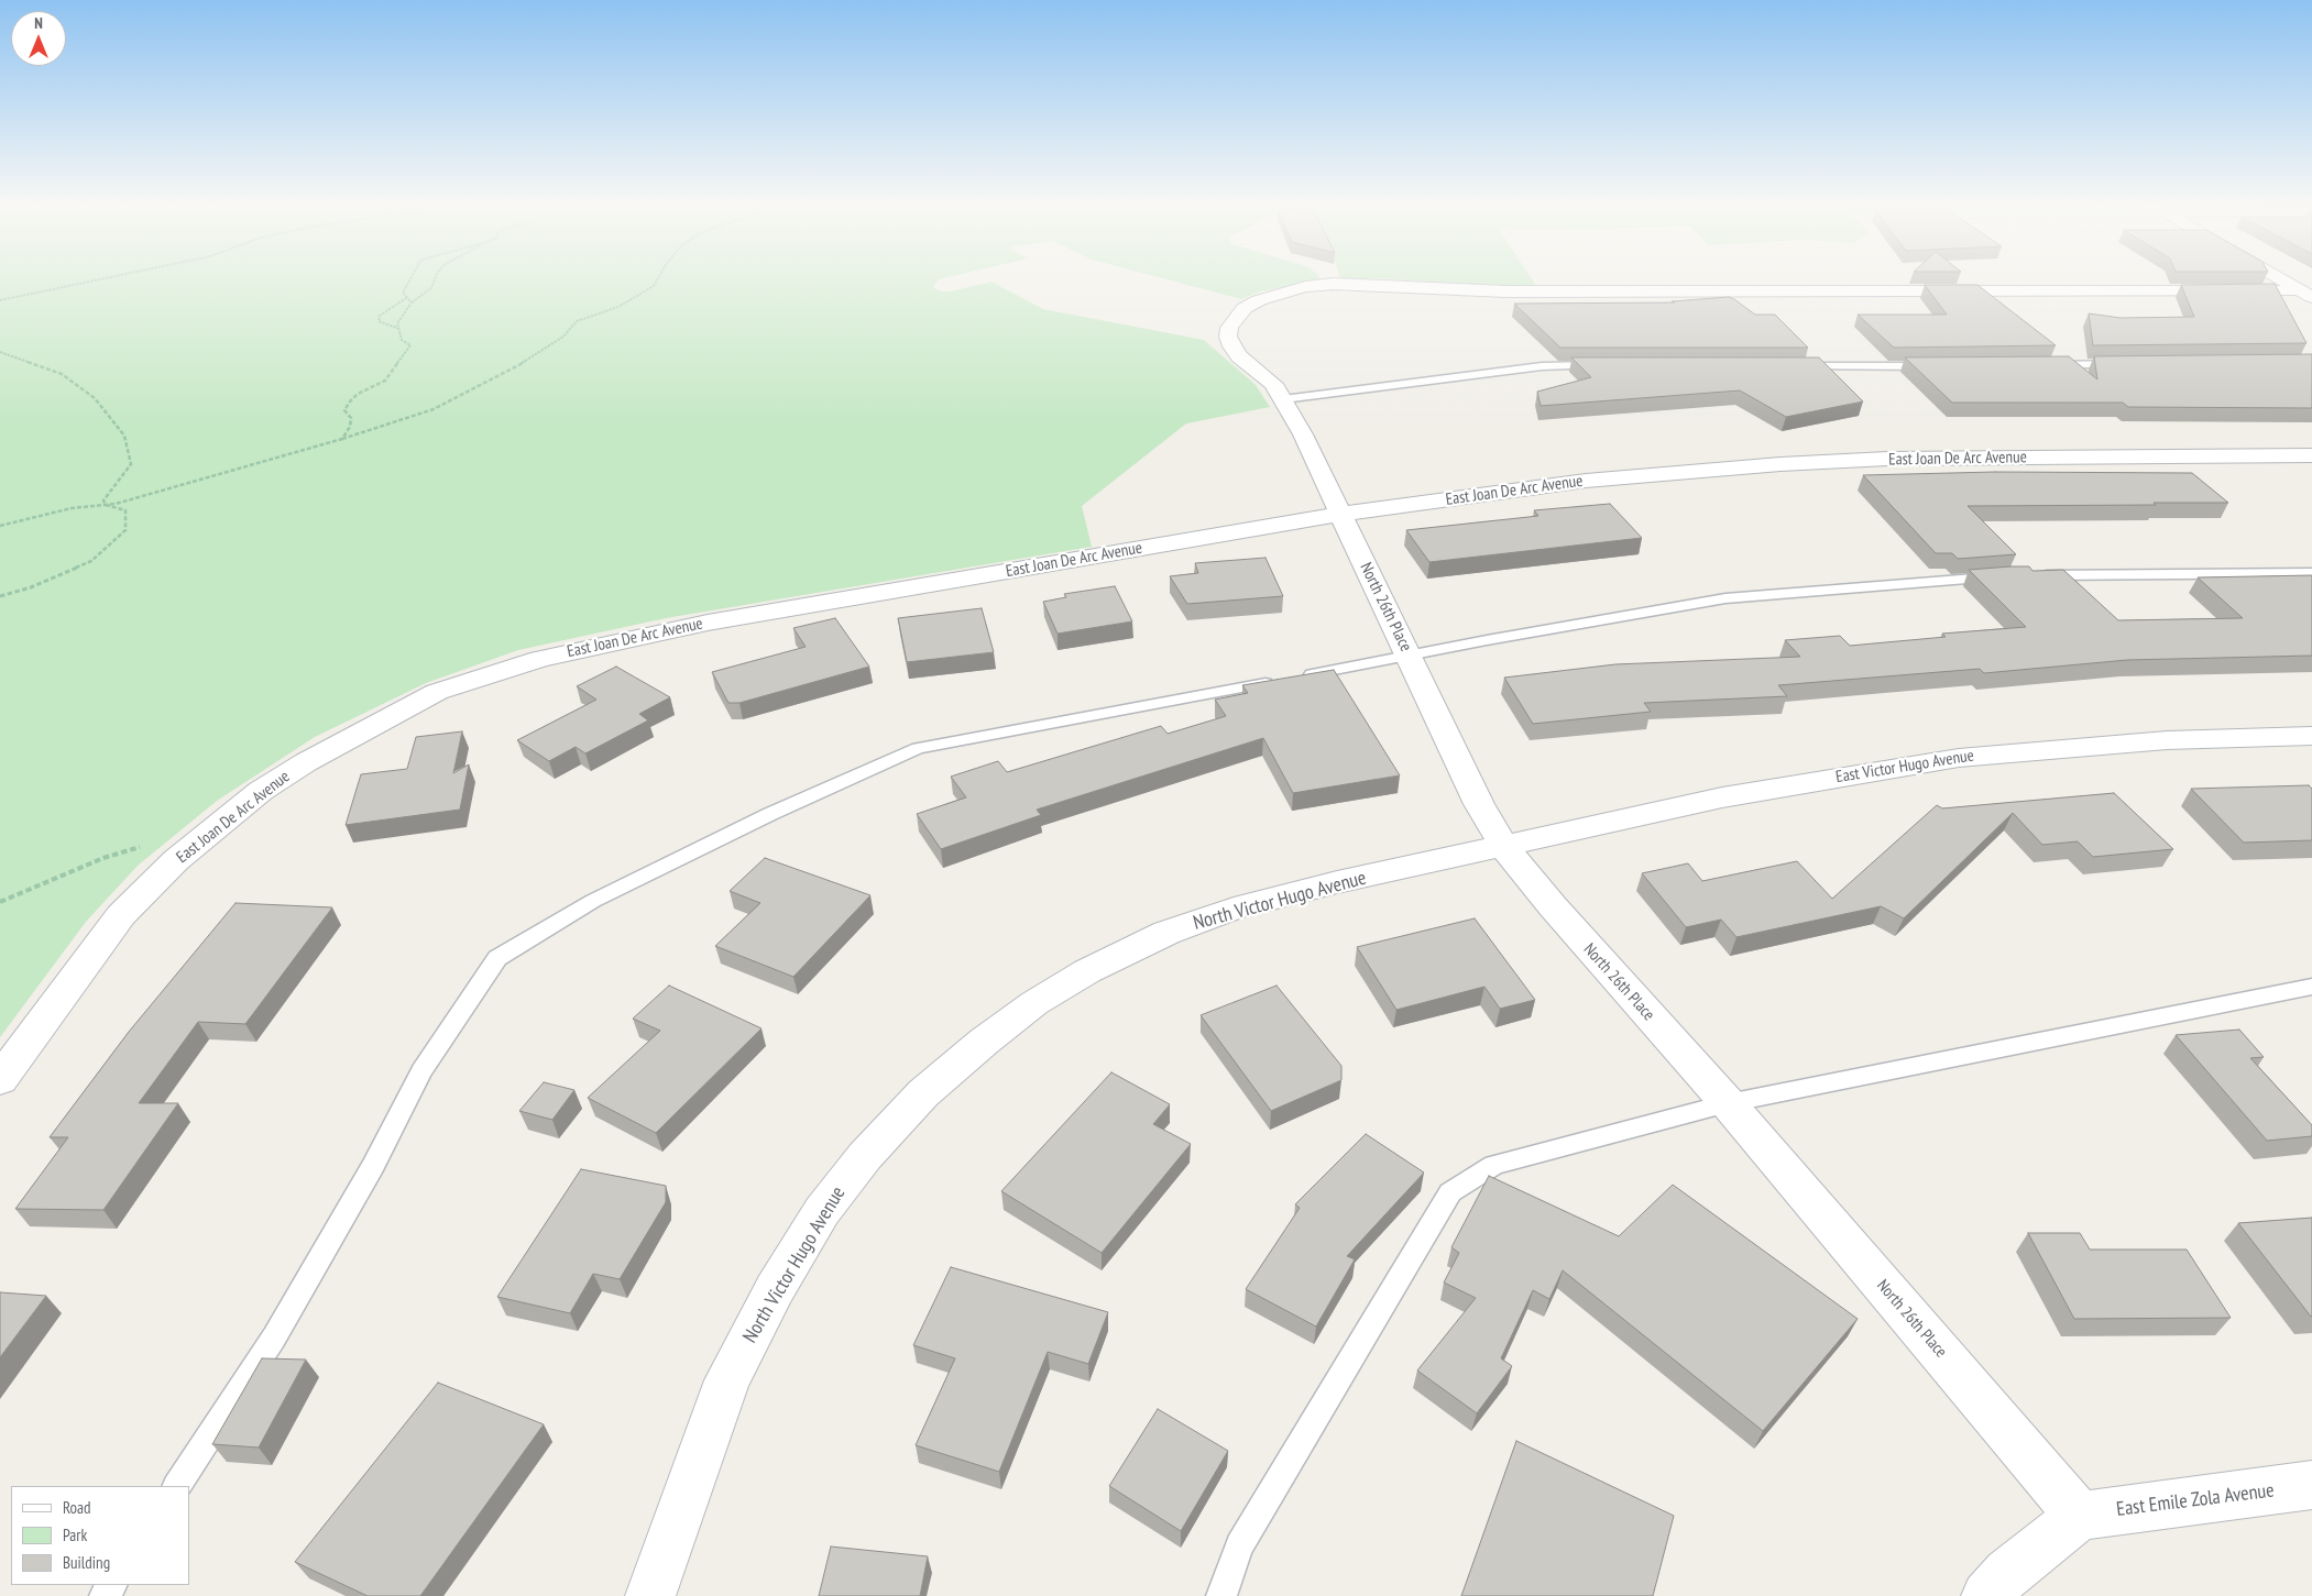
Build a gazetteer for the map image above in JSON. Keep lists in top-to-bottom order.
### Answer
{
  "streets": {
    "street": [
      "East Joan De Arc Avenue",
      "North 26th Place",
      "East Victor Hugo Avenue",
      "North Victor Hugo Avenue",
      "East Emile Zola Avenue"
    ]
  },
  "crossings": [
    ["East Joan De Arc Avenue", "North 26th Place"],
    ["North 26th Place", "East Victor Hugo Avenue"],
    ["North 26th Place", "North Victor Hugo Avenue"],
    ["North 26th Place", "East Emile Zola Avenue"],
    ["East Victor Hugo Avenue", "North Victor Hugo Avenue"]
  ],
  "legend": ["Road", "Park", "Building"],
  "north": "top"
}
